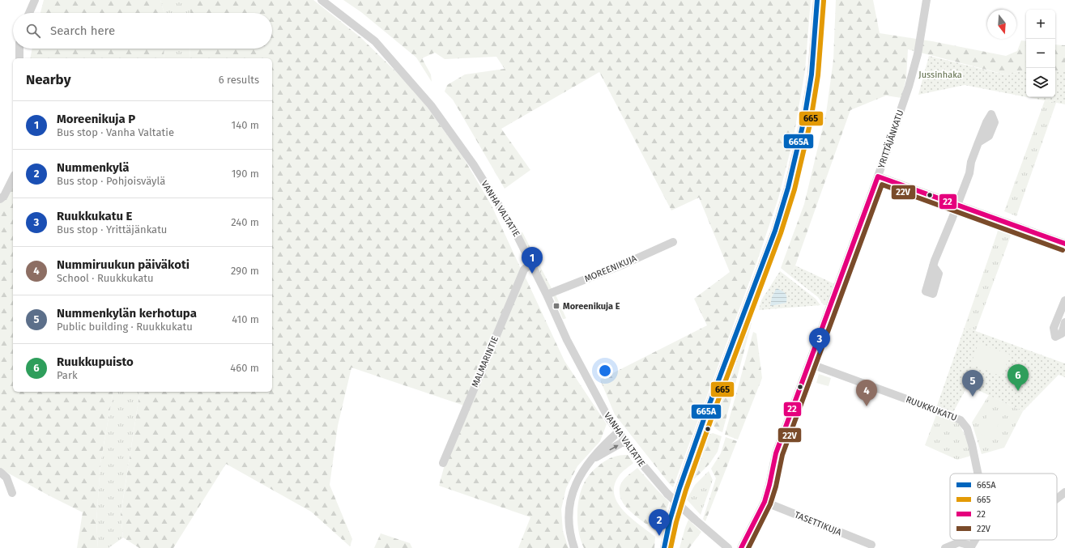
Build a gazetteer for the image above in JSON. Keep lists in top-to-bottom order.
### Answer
{
  "streets": {
    "street": [
      "YRITTÄJÄNKATU",
      "VANHA VALTATIE",
      "MOREENIKUJA",
      "MALMARINTIE",
      "RUUKKUKATU",
      "TASETTIKUJA"
    ]
  },
  "crossings": [
    ["YRITTÄJÄNKATU", "RUUKKUKATU"],
    ["YRITTÄJÄNKATU", "TASETTIKUJA"],
    ["VANHA VALTATIE", "MOREENIKUJA"],
    ["VANHA VALTATIE", "MALMARINTIE"]
  ],
  "parks": ["Jussinhaka"],
  "places": {
    "transit": ["Moreenikuja E"]
  },
  "lines": [
    "transit line 665A",
    "transit line 665",
    "transit line 22",
    "transit line 22V"
  ],
  "legend": [
    "665A",
    "665",
    "22",
    "22V"
  ],
  "north": "bottom",
  "page": {
    "map_buttons": ["+", "−"],
    "search": "Search here",
    "heading": ["Nearby", "6 results"],
    "list": [
      {
        "mark": "1",
        "name": "Moreenikuja P",
        "note": "Bus stop · Vanha Valtatie",
        "value": "140 m"
      },
      {
        "mark": "2",
        "name": "Nummenkylä",
        "note": "Bus stop · Pohjoisväylä",
        "value": "190 m"
      },
      {
        "mark": "3",
        "name": "Ruukkukatu E",
        "note": "Bus stop · Yrittäjänkatu",
        "value": "240 m"
      },
      {
        "mark": "4",
        "name": "Nummiruukun päiväkoti",
        "note": "School · Ruukkukatu",
        "value": "290 m"
      },
      {
        "mark": "5",
        "name": "Nummenkylän kerhotupa",
        "note": "Public building · Ruukkukatu",
        "value": "410 m"
      },
      {
        "mark": "6",
        "name": "Ruukkupuisto",
        "note": "Park",
        "value": "460 m"
      }
    ],
    "pins": [
      "1",
      "3",
      "6",
      "5",
      "4",
      "2"
    ]
  }
}
